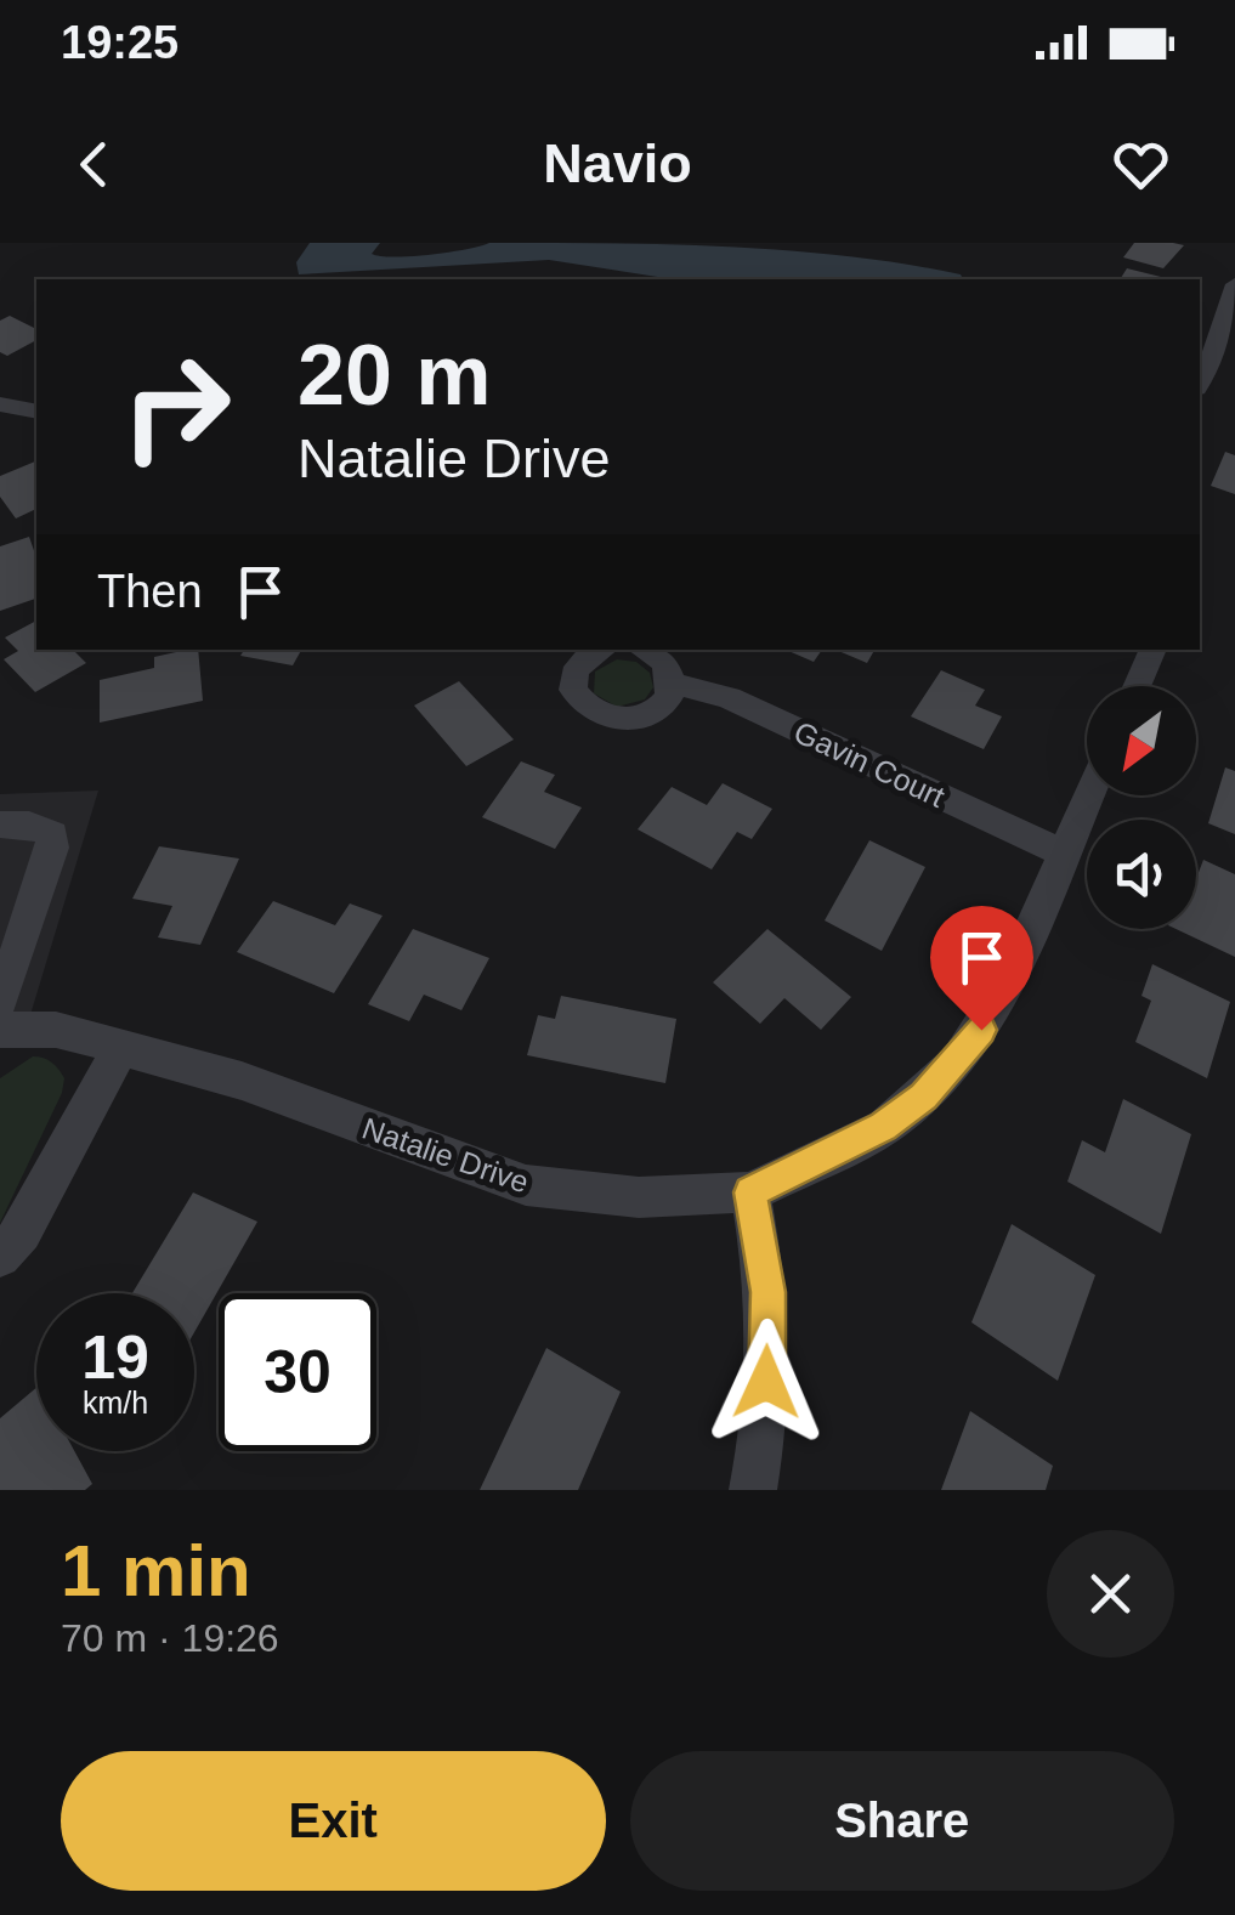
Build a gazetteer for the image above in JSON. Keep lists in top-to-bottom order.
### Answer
{
  "streets": {
    "street": ["Gavin Court", "Natalie Drive"]
  },
  "crossings": [
    ["Gavin Court", "Natalie Drive"]
  ],
  "north": "bottom left",
  "page": {
    "status": "19:25",
    "header": "Navio",
    "turn": ["20 m", "Natalie Drive"],
    "then": "Then",
    "speed": "19 km/h",
    "limit": "30",
    "heading": ["1 min", "70 m · 19:26"],
    "buttons": ["Exit", "Share"]
  }
}
